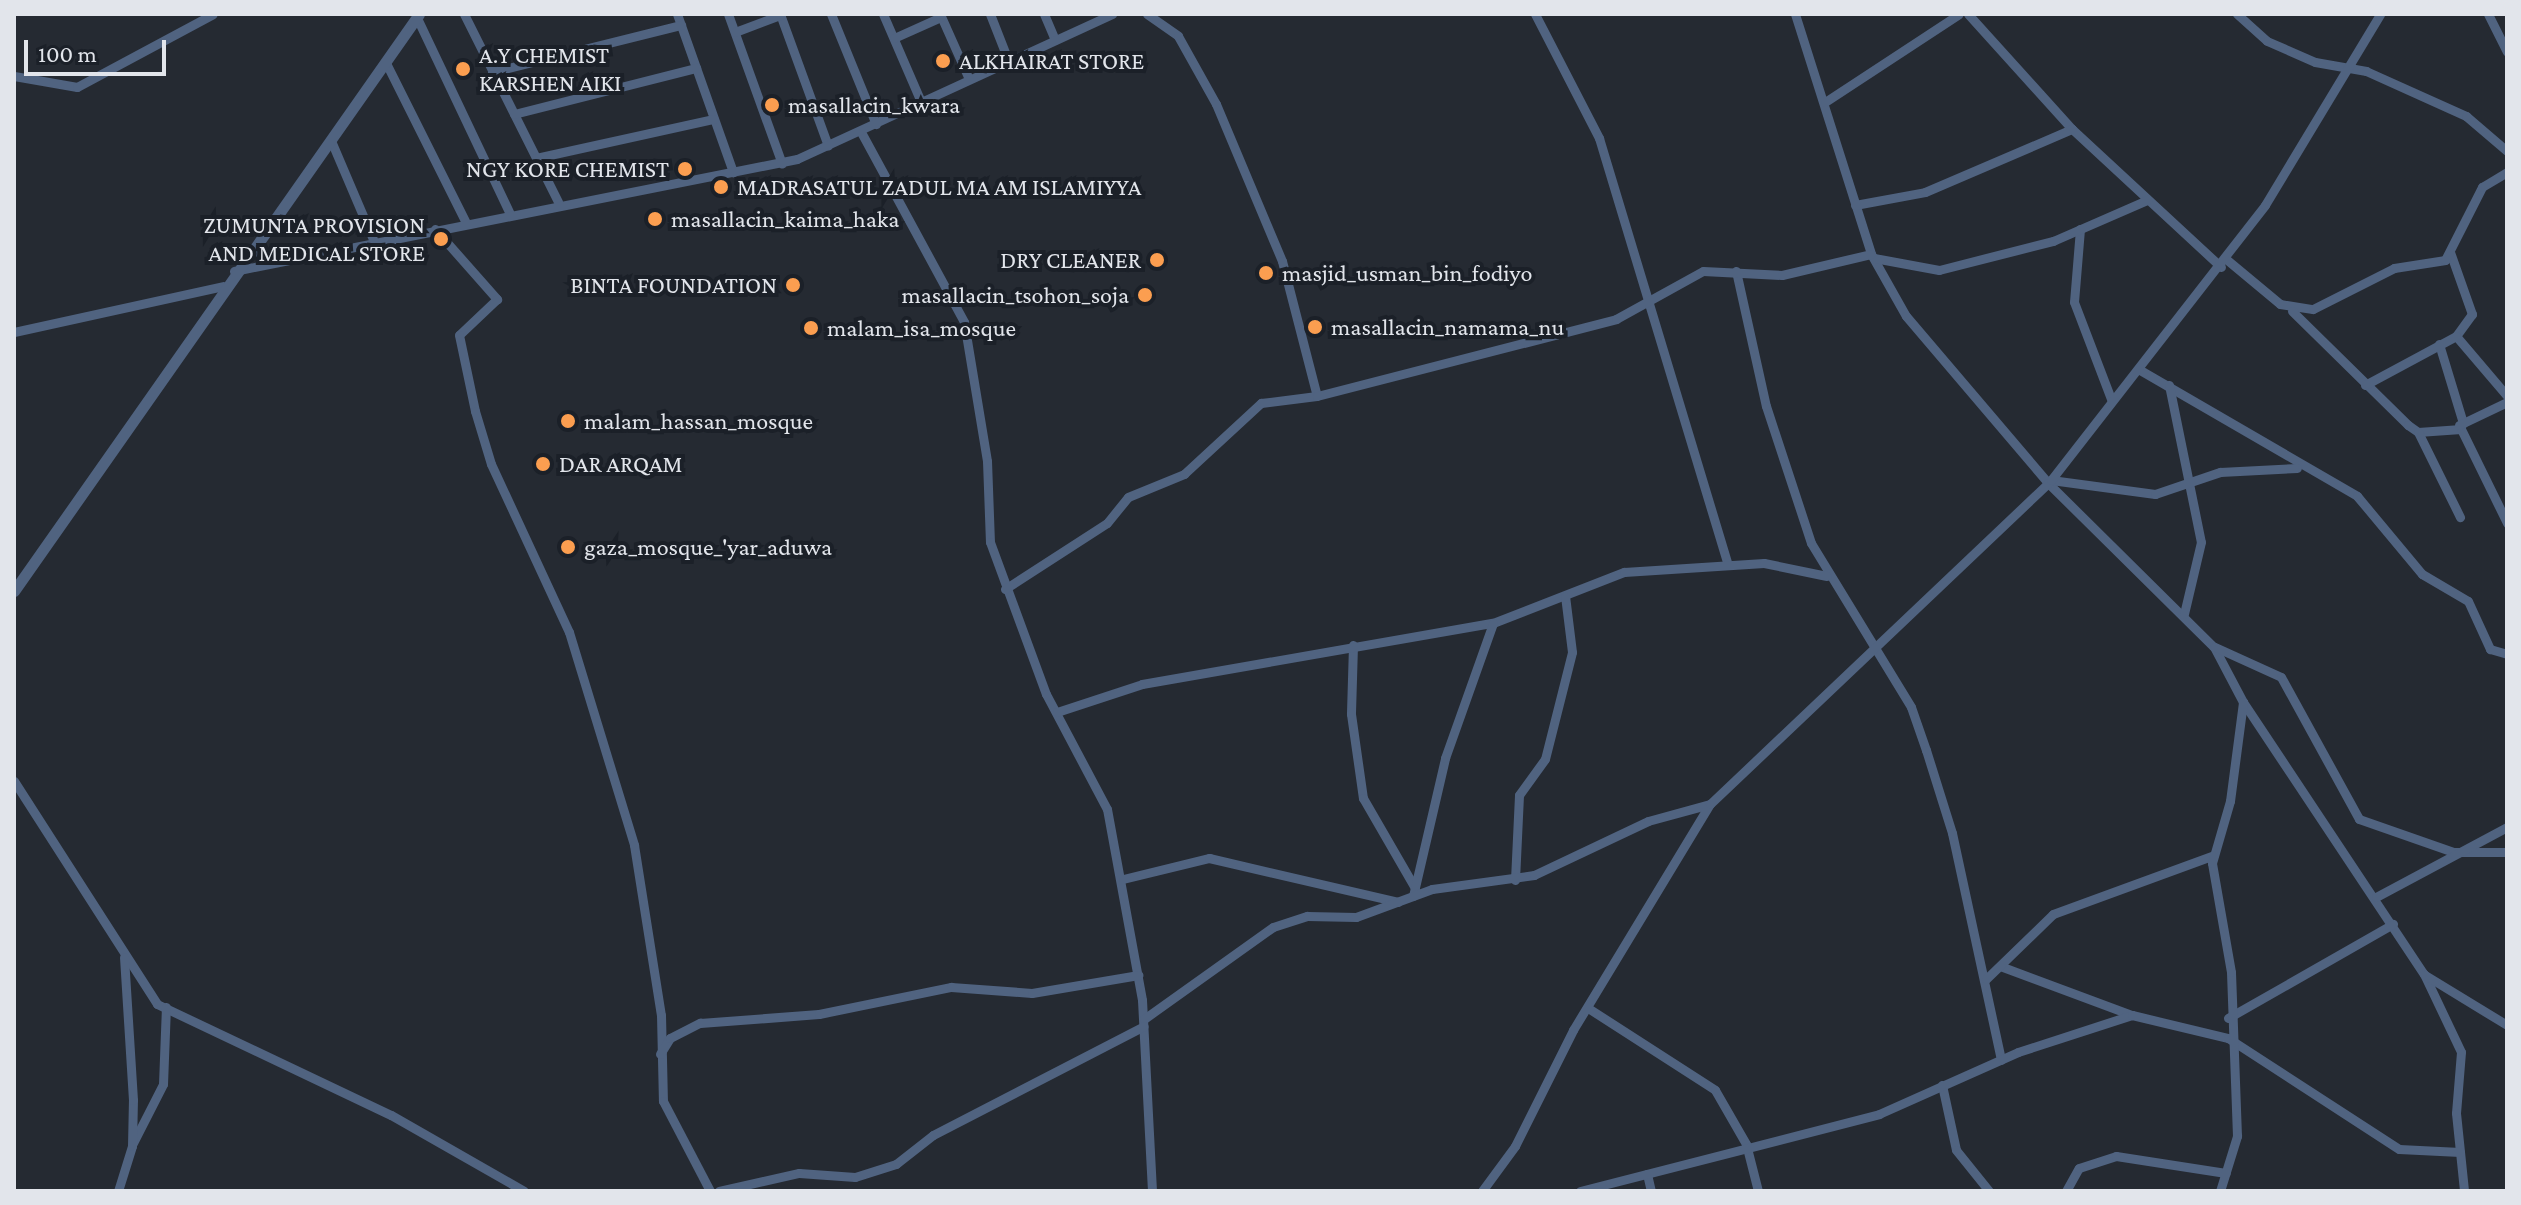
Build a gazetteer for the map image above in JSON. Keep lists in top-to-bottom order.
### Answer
{
  "places": [
    "ALKHAIRAT STORE",
    "A.Y CHEMIST KARSHEN AIKI",
    "masallacin_kwara",
    "NGY KORE CHEMIST",
    "MADRASATUL ZADUL MA AM ISLAMIYYA",
    "masallacin_kaima_haka",
    "ZUMUNTA PROVISION AND MEDICAL STORE",
    "DRY CLEANER",
    "masjid_usman_bin_fodiyo",
    "BINTA FOUNDATION",
    "masallacin_tsohon_soja",
    "masallacin_namama_nu",
    "malam_isa_mosque",
    "malam_hassan_mosque",
    "DAR ARQAM",
    "gaza_mosque_'yar_aduwa"
  ],
  "scale_bar": "100 m"
}
